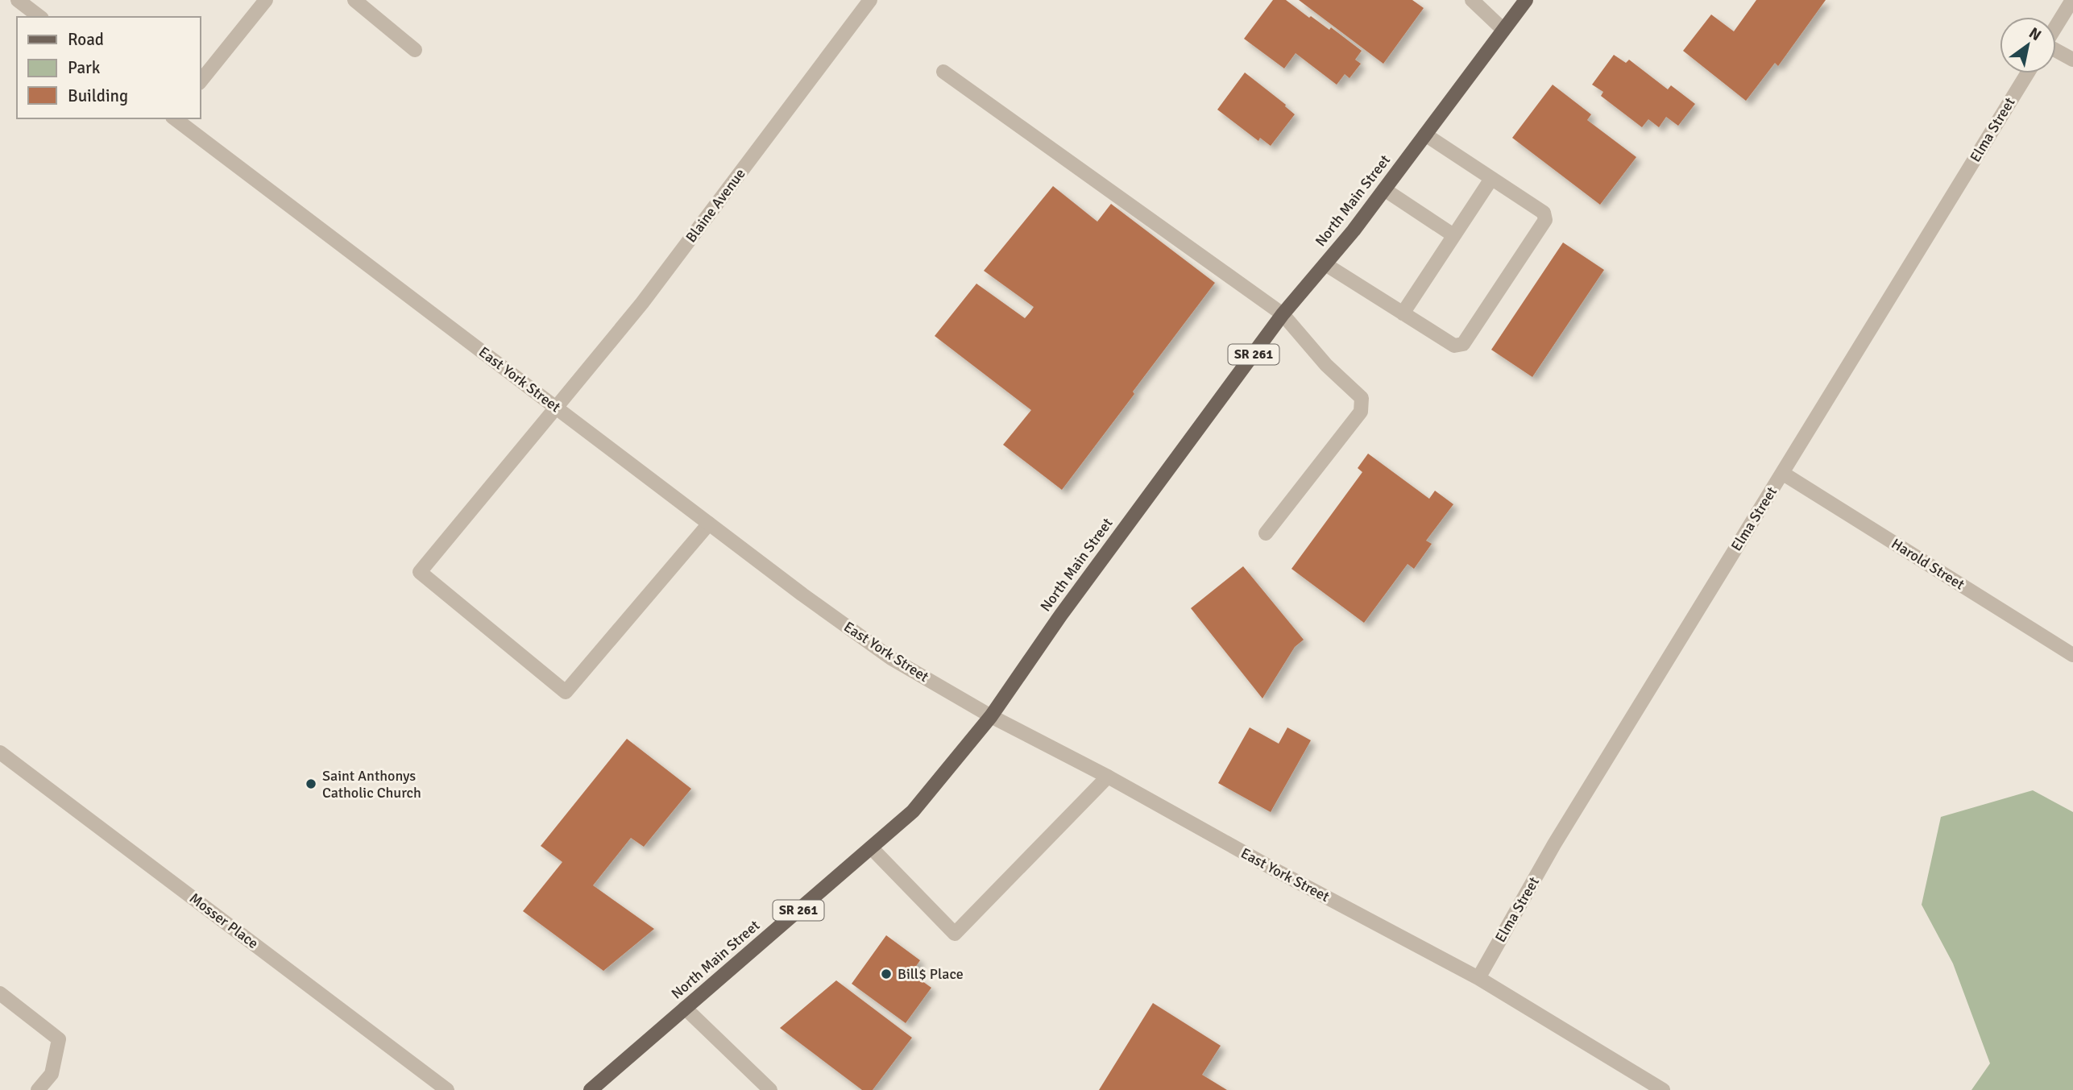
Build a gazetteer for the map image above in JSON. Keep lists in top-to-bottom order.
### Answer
{
  "streets": {
    "main road": ["North Main Street", "SR 261"],
    "street": [
      "Elma Street",
      "Blaine Avenue",
      "East York Street",
      "Harold Street",
      "Mosser Place"
    ]
  },
  "crossings": [
    ["Elma Street", "East York Street"],
    ["Elma Street", "Harold Street"],
    ["North Main Street", "East York Street"],
    ["Blaine Avenue", "East York Street"]
  ],
  "places": ["Saint Anthonys Catholic Church", "Bill$ Place"],
  "legend": ["Road", "Park", "Building"],
  "north": "top right"
}
